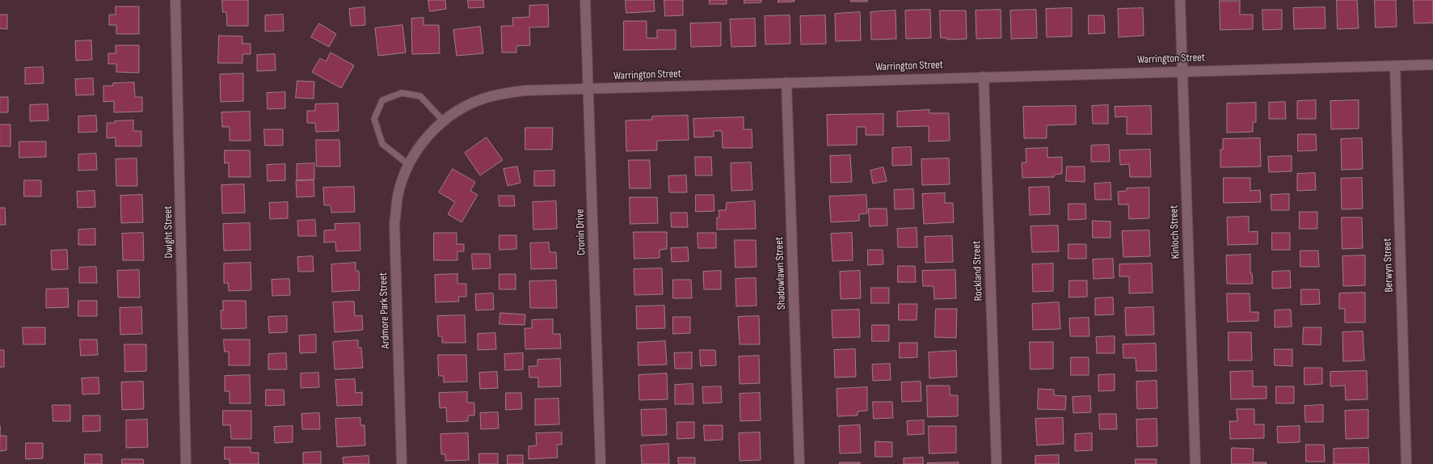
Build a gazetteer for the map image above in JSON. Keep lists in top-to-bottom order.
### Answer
{
  "streets": {
    "street": [
      "Warrington Street",
      "Dwight Street",
      "Cronin Drive",
      "Kinloch Street",
      "Berwyn Street",
      "Rockland Street",
      "Shadowlawn Street",
      "Ardmore Park Street"
    ]
  },
  "crossings": [
    ["Warrington Street", "Cronin Drive"],
    ["Warrington Street", "Kinloch Street"],
    ["Warrington Street", "Berwyn Street"],
    ["Warrington Street", "Rockland Street"],
    ["Warrington Street", "Shadowlawn Street"],
    ["Warrington Street", "Ardmore Park Street"]
  ]
}
